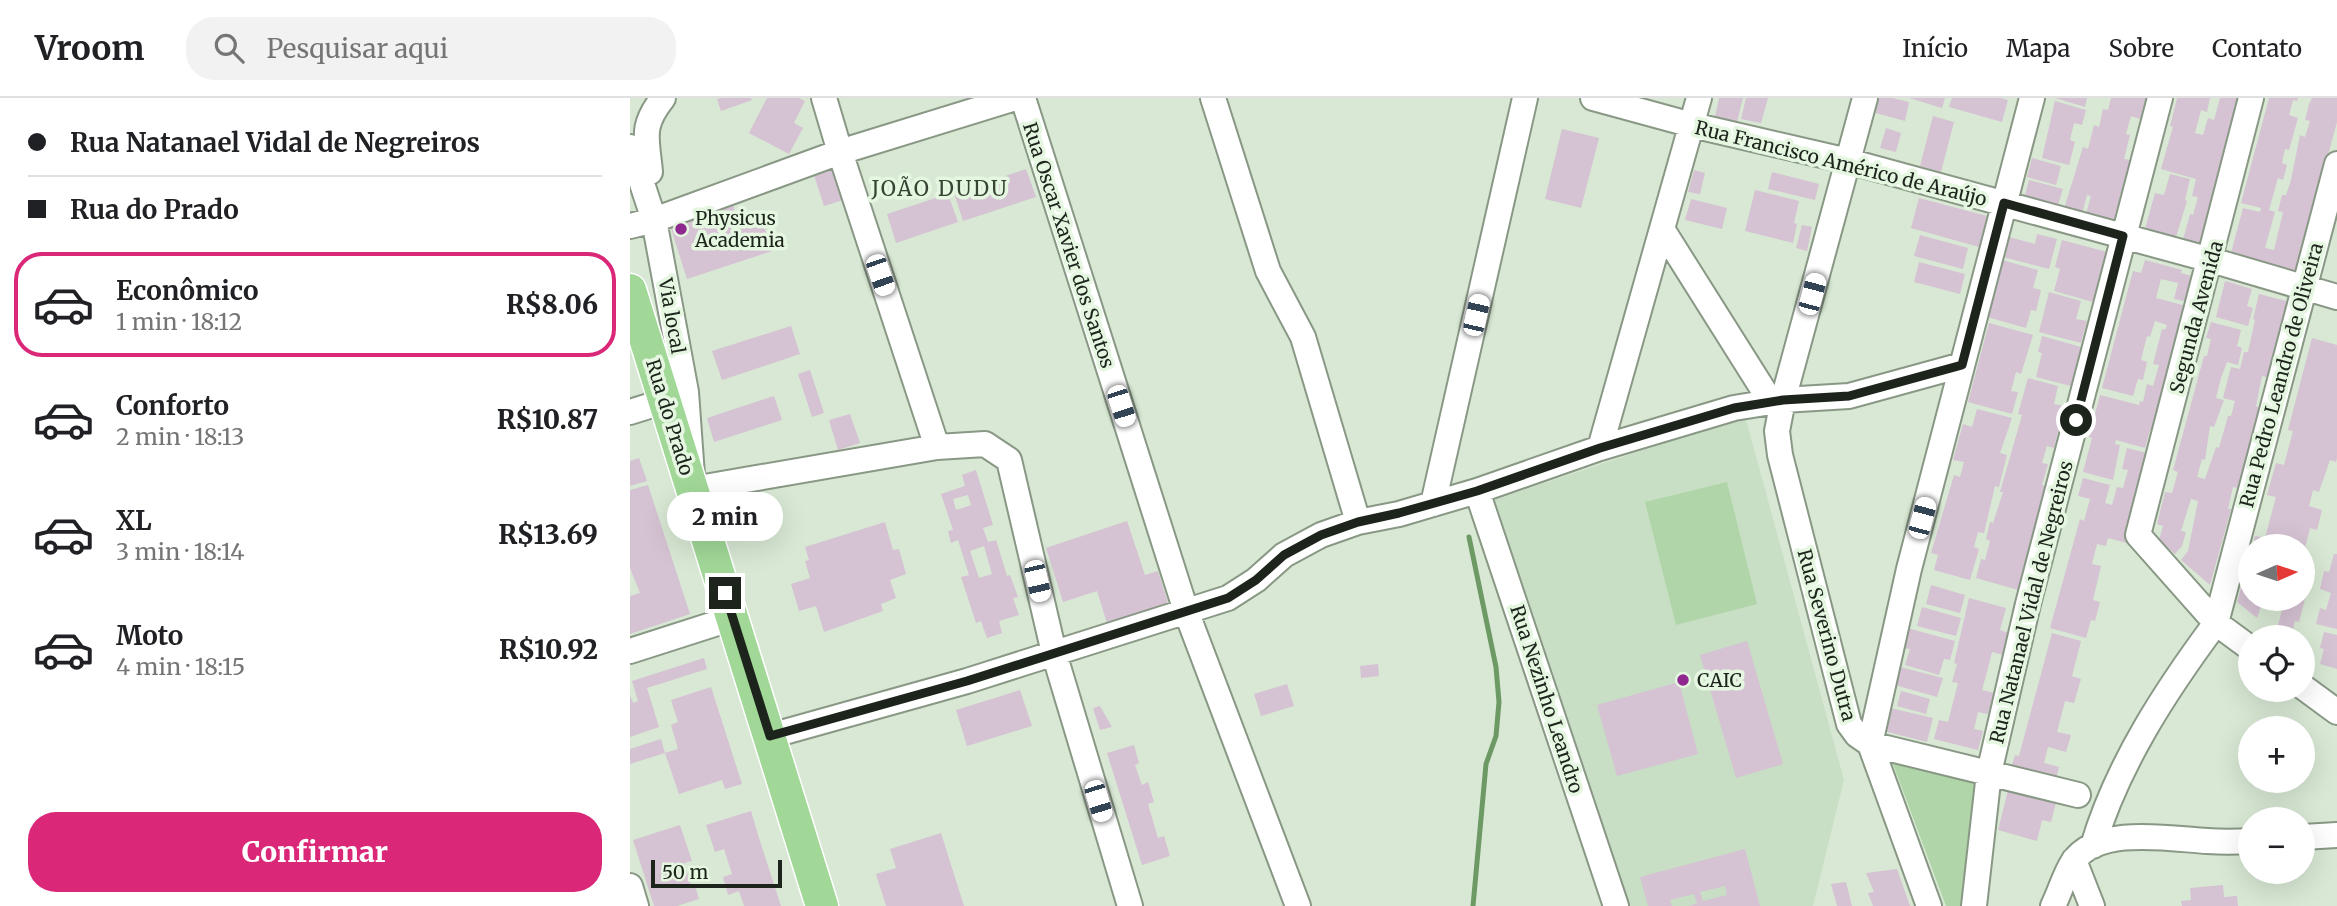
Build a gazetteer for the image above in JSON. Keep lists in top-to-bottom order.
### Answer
{
  "streets": {
    "main road": ["Rua do Prado"],
    "street": [
      "Rua Francisco Américo de Araújo",
      "Rua Oscar Xavier dos Santos",
      "Via local",
      "Segunda Avenida",
      "Rua Pedro Leandro de Oliveira",
      "Rua Natanael Vidal de Negreiros",
      "Rua Severino Dutra",
      "Rua Nezinho Leandro"
    ]
  },
  "crossings": [
    ["Rua Francisco Américo de Araújo", "Segunda Avenida"],
    ["Rua Francisco Américo de Araújo", "Rua Pedro Leandro de Oliveira"],
    ["Rua Francisco Américo de Araújo", "Rua Natanael Vidal de Negreiros"],
    ["Via local", "Rua do Prado"],
    ["Segunda Avenida", "Rua Pedro Leandro de Oliveira"]
  ],
  "districts": ["JOÃO DUDU"],
  "places": ["Physicus Academia", "CAIC"],
  "scale_bar": "50 m",
  "north": "right",
  "page": {
    "header": "Vroom",
    "search": "Pesquisar aqui",
    "nav": [
      "Início",
      "Mapa",
      "Sobre",
      "Contato"
    ],
    "banner": ["Rua Natanael Vidal de Negreiros", "Rua do Prado"],
    "list": [
      {
        "name": "Econômico",
        "note": "1 min · 18:12",
        "value": "R$8.06"
      },
      {
        "name": "Conforto",
        "note": "2 min · 18:13",
        "value": "R$10.87"
      },
      {
        "name": "XL",
        "note": "3 min · 18:14",
        "value": "R$13.69"
      },
      {
        "name": "Moto",
        "note": "4 min · 18:15",
        "value": "R$10.92"
      }
    ],
    "bubble": "2 min",
    "map_buttons": ["+", "−"],
    "buttons": "Confirmar",
    "scale": "50 m"
  }
}
